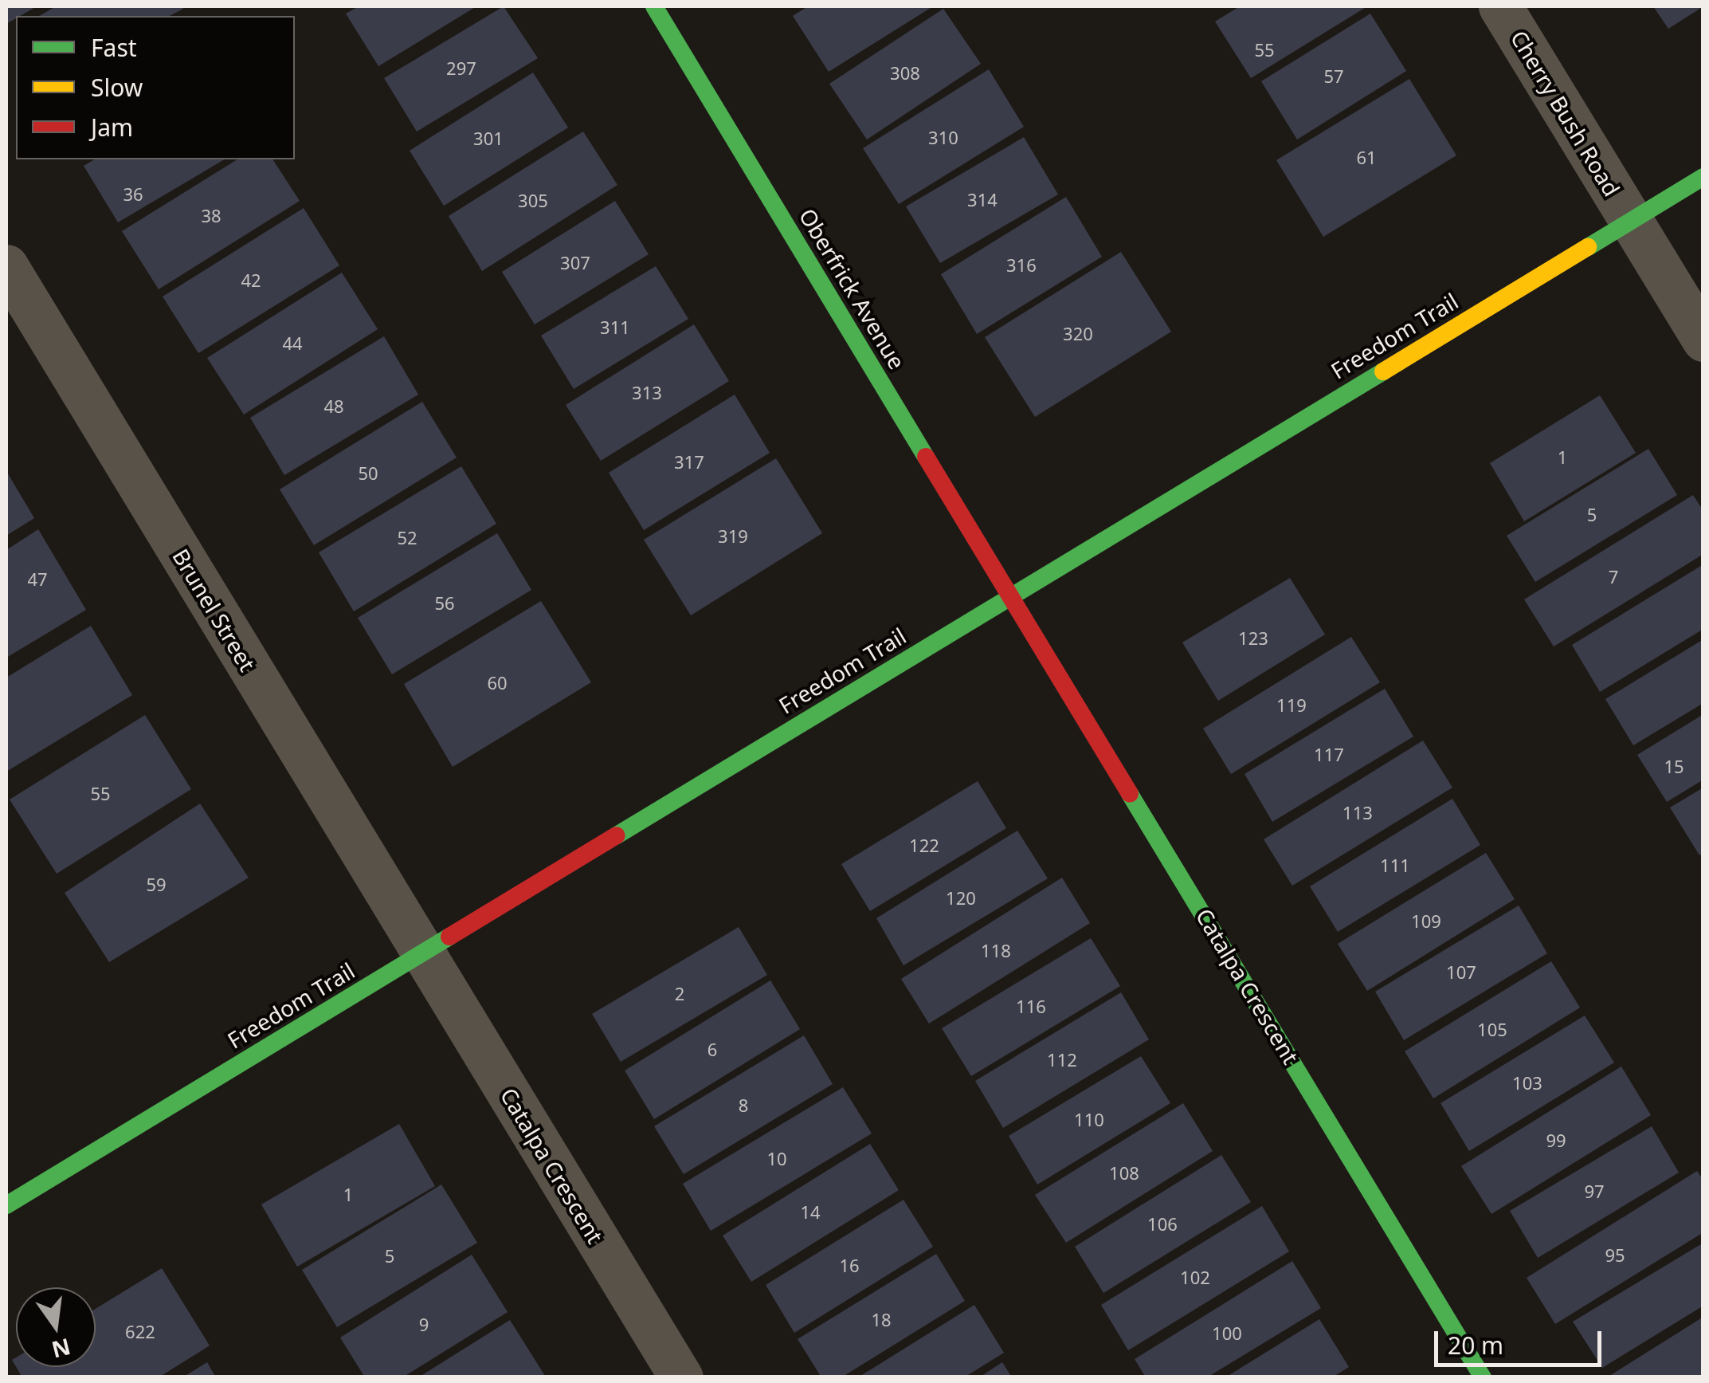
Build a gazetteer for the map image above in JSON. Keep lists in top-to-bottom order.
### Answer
{
  "streets": {
    "street": [
      "Cherry Bush Road",
      "Oberfrick Avenue",
      "Freedom Trail",
      "Brunel Street",
      "Catalpa Crescent"
    ]
  },
  "crossings": [
    ["Cherry Bush Road", "Freedom Trail"],
    ["Oberfrick Avenue", "Freedom Trail"],
    ["Oberfrick Avenue", "Catalpa Crescent"],
    ["Freedom Trail", "Brunel Street"],
    ["Freedom Trail", "Catalpa Crescent"],
    ["Brunel Street", "Catalpa Crescent"]
  ],
  "house_numbers": [
    "55",
    "297",
    "308",
    "57",
    "310",
    "301",
    "61",
    "36",
    "314",
    "305",
    "38",
    "307",
    "316",
    "42",
    "311",
    "320",
    "44",
    "313",
    "48",
    "1",
    "317",
    "50",
    "5",
    "319",
    "52",
    "7",
    "47",
    "56",
    "123",
    "60",
    "119",
    "117",
    "15",
    "55",
    "113",
    "122",
    "111",
    "59",
    "120",
    "109",
    "118",
    "107",
    "2",
    "116",
    "105",
    "6",
    "112",
    "103",
    "8",
    "110",
    "99",
    "10",
    "108",
    "97",
    "1",
    "14",
    "106",
    "95",
    "5",
    "16",
    "102",
    "18",
    "9",
    "622",
    "100"
  ],
  "legend": ["Fast", "Slow", "Jam"],
  "scale_bar": "20 m",
  "north": "bottom"
}
